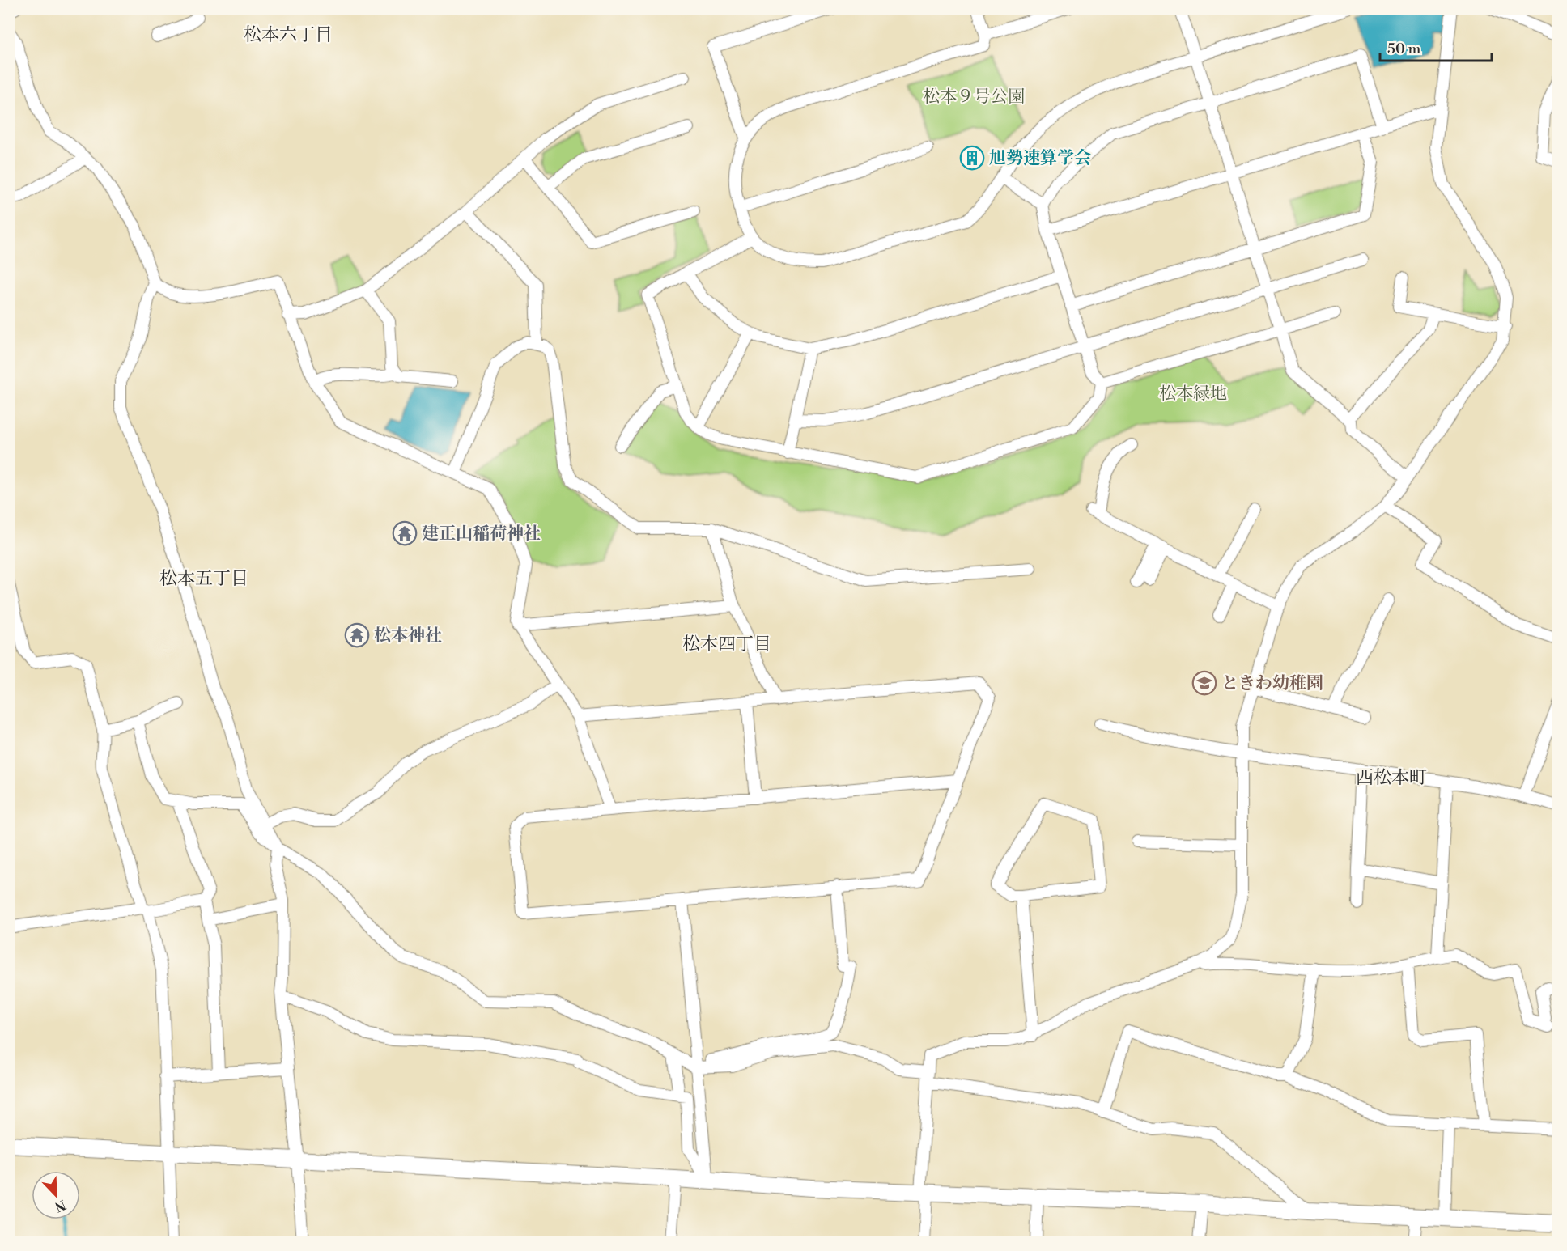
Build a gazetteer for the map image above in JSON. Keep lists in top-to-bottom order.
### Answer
{
  "districts": [
    "松本六丁目",
    "松本五丁目",
    "松本四丁目",
    "西松本町"
  ],
  "parks": ["松本９号公園", "松本緑地"],
  "places": {
    "building": ["旭勢速算学会"],
    "temple": ["建正山稲荷神社", "松本神社"],
    "school or university": ["ときわ幼稚園"]
  },
  "scale_bar": "50 m",
  "north": "bottom right"
}
